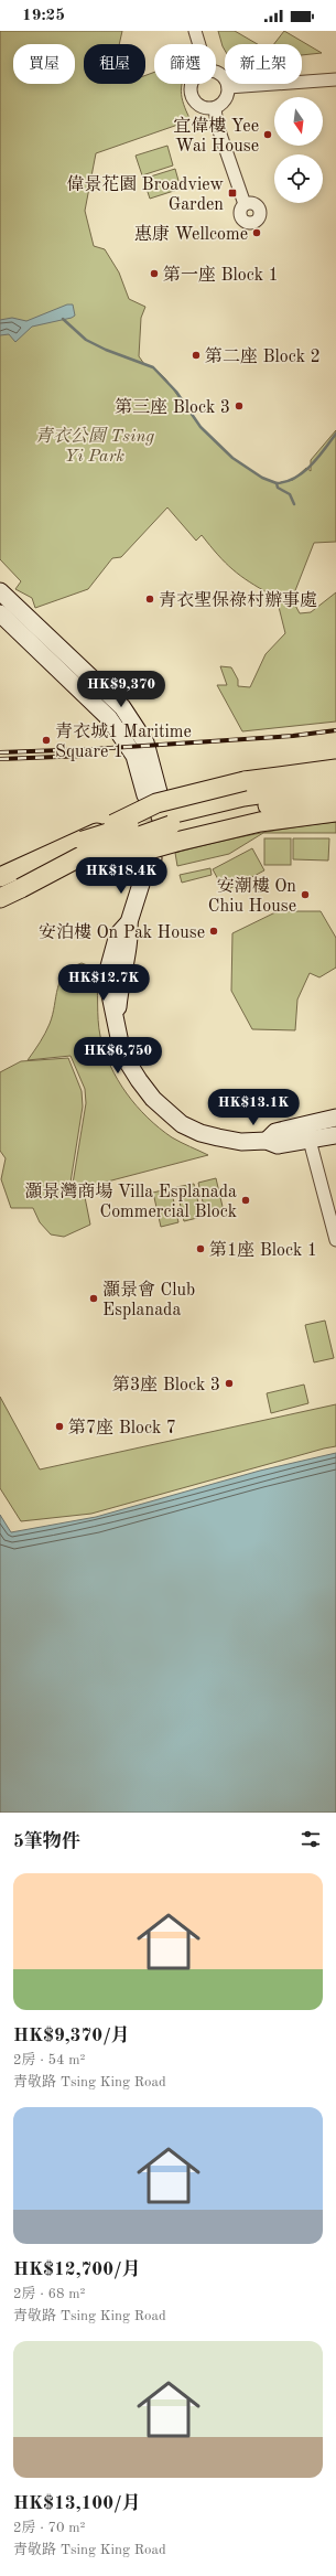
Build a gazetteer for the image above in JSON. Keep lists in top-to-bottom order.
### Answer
{
  "parks": ["青衣公園 Tsing Yi Park"],
  "places": {
    "other": [
      "宜偉樓 Yee Wai House",
      "惠康 Wellcome",
      "第一座 Block 1",
      "第二座 Block 2",
      "第三座 Block 3",
      "青衣聖保祿村辦事處",
      "青衣城1 Maritime Square 1",
      "安潮樓 On Chiu House",
      "安泊樓 On Pak House",
      "灝景灣商場 Villa Esplanada Commercial Block",
      "第1座 Block 1",
      "灝景會 Club Esplanada",
      "第3座 Block 3",
      "第7座 Block 7"
    ],
    "transit": ["偉景花園 Broadview Garden"]
  },
  "north": "bottom",
  "page": {
    "status": "19:25",
    "chip": [
      "買屋",
      "租屋",
      "篩選",
      "新上架"
    ],
    "price": [
      "HK$9,370",
      "HK$18.4K",
      "HK$12.7K",
      "HK$6,750",
      "HK$13.1K"
    ],
    "heading": "5筆物件",
    "list": [
      {
        "name": "HK$9,370/月",
        "note": "2房 · 54 m² · 青敬路 Tsing King Road"
      },
      {
        "name": "HK$12,700/月",
        "note": "2房 · 68 m² · 青敬路 Tsing King Road"
      },
      {
        "name": "HK$13,100/月",
        "note": "2房 · 70 m² · 青敬路 Tsing King Road"
      }
    ]
  }
}
